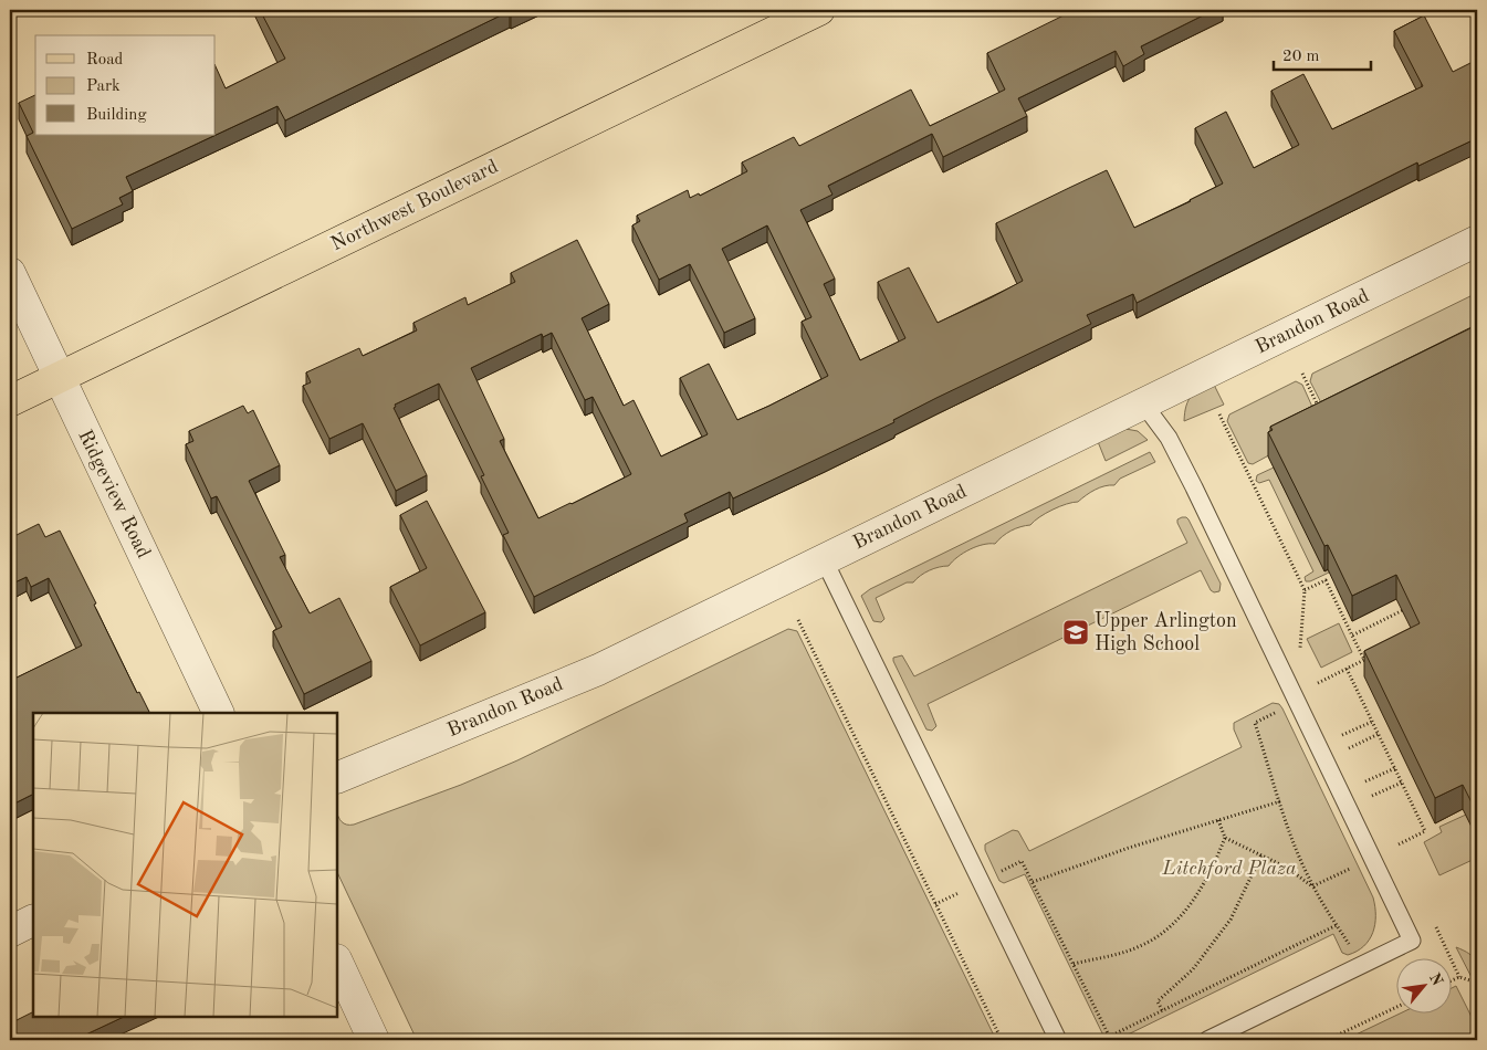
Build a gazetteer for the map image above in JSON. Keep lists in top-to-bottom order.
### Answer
{
  "streets": {
    "main road": ["Northwest Boulevard"],
    "street": ["Brandon Road", "Ridgeview Road"]
  },
  "crossings": [
    ["Northwest Boulevard", "Ridgeview Road"]
  ],
  "parks": ["Litchford Plaza"],
  "places": {
    "school or university": ["Upper Arlington High School"]
  },
  "legend": ["Road", "Park", "Building"],
  "scale_bar": "20 m",
  "north": "top right"
}
